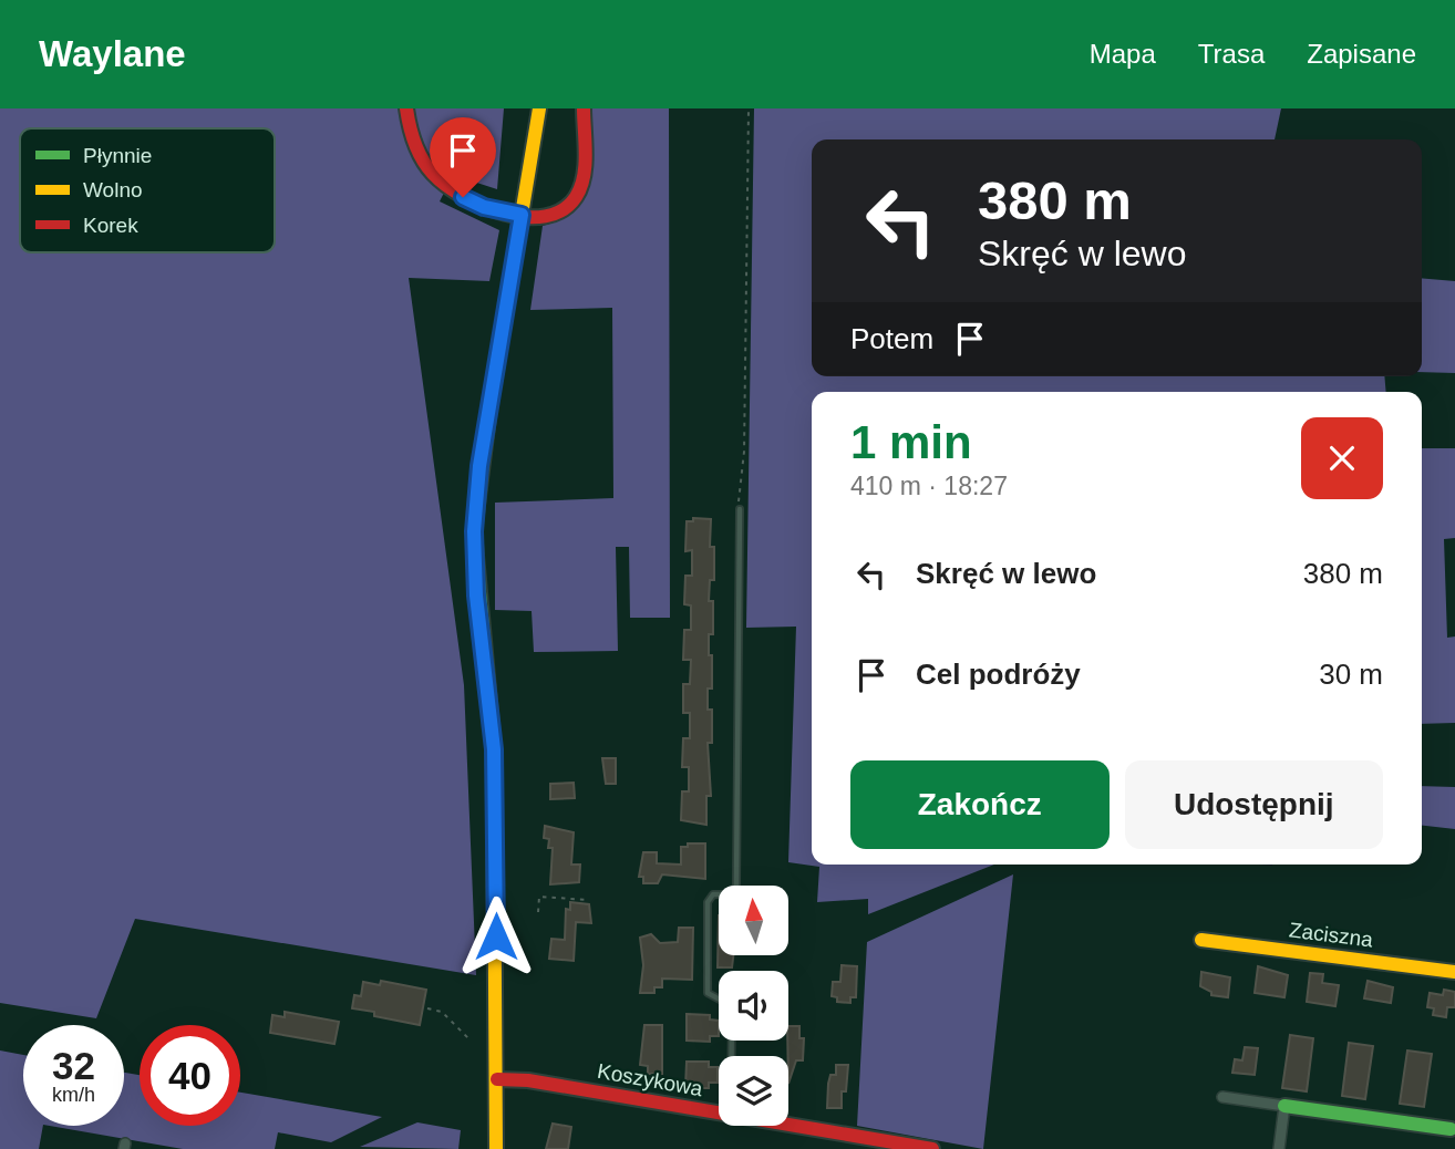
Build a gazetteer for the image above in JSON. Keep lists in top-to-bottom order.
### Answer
{
  "streets": {
    "street": ["Zaciszna", "Koszykowa"]
  },
  "legend": ["Płynnie", "Wolno", "Korek"],
  "north": "top",
  "page": {
    "header": "Waylane",
    "nav": ["Mapa", "Trasa", "Zapisane"],
    "turn": ["380 m", "Skręć w lewo"],
    "then": "Potem",
    "heading": ["1 min", "410 m · 18:27"],
    "list": [
      {
        "name": "Skręć w lewo",
        "value": "380 m"
      },
      {
        "name": "Cel podróży",
        "value": "30 m"
      }
    ],
    "buttons": ["Zakończ", "Udostępnij"],
    "speed": "32 km/h",
    "limit": "40"
  }
}
